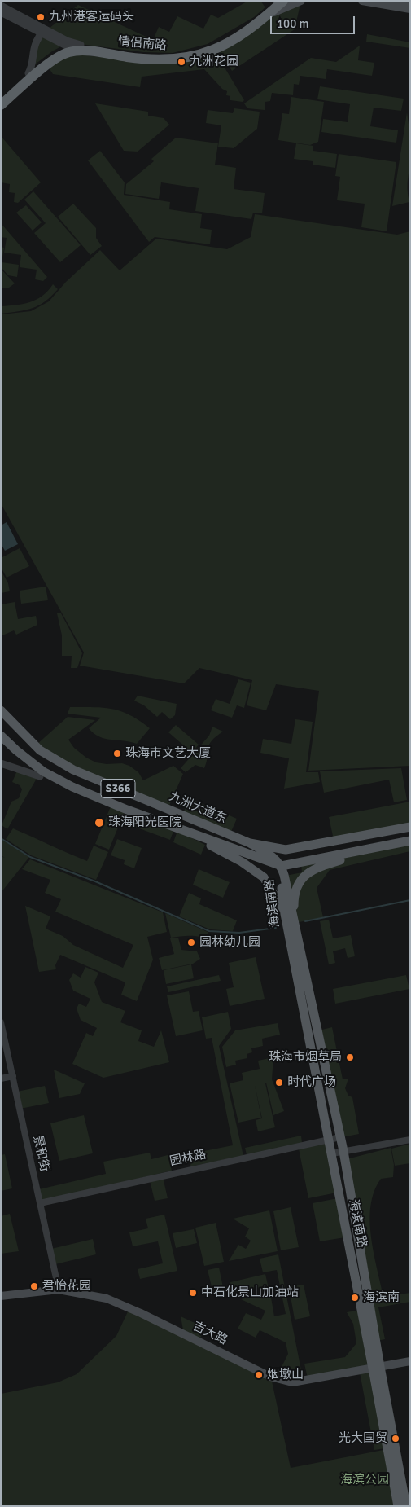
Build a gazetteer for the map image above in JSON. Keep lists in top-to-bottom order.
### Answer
{
  "streets": {
    "highway": ["情侣南路"],
    "main road": [
      "S366",
      "九洲大道东",
      "海滨南路",
      "吉大路"
    ],
    "street": ["景和街", "园林路"]
  },
  "crossings": [
    ["九洲大道东", "海滨南路"],
    ["海滨南路", "园林路"],
    ["海滨南路", "吉大路"],
    ["景和街", "园林路"],
    ["景和街", "吉大路"]
  ],
  "parks": ["海滨公园"],
  "places": [
    "九州港客运码头",
    "九洲花园",
    "珠海市文艺大厦",
    "珠海阳光医院",
    "园林幼儿园",
    "珠海市烟草局",
    "时代广场",
    "君怡花园",
    "中石化景山加油站",
    "海滨南",
    "烟墩山",
    "光大国贸"
  ],
  "scale_bar": "100 m"
}
